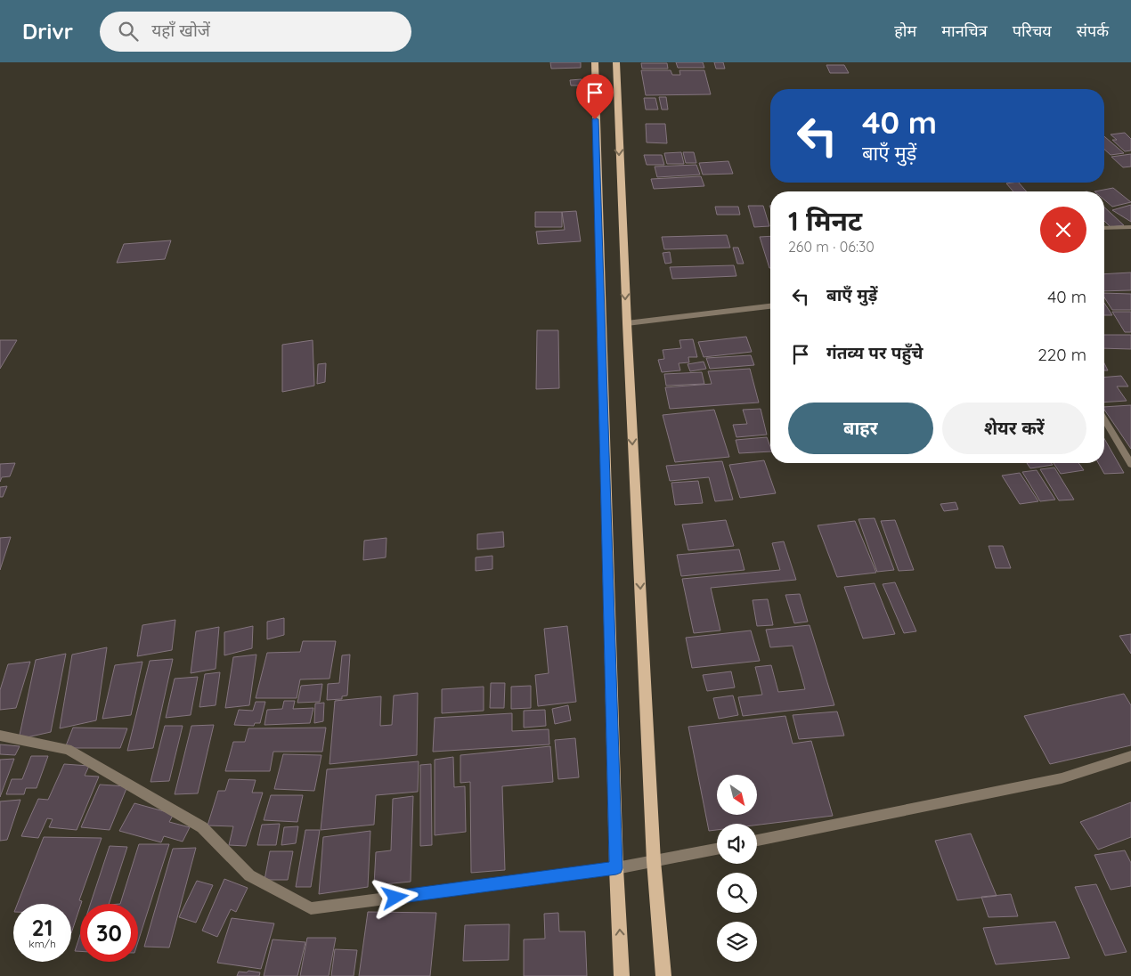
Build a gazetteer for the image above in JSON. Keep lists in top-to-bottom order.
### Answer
{
  "north": "bottom right",
  "page": {
    "header": "Drivr",
    "search": "यहाँ खोजें",
    "nav": [
      "होम",
      "मानचित्र",
      "परिचय",
      "संपर्क"
    ],
    "turn": ["40 m", "बाएँ मुड़ें"],
    "heading": ["1 मिनट", "260 m · 06:30"],
    "list": [
      {
        "name": "बाएँ मुड़ें",
        "value": "40 m"
      },
      {
        "name": "गंतव्य पर पहुँचे",
        "value": "220 m"
      }
    ],
    "buttons": ["बाहर", "शेयर करें"],
    "speed": "21 km/h",
    "limit": "30"
  }
}
